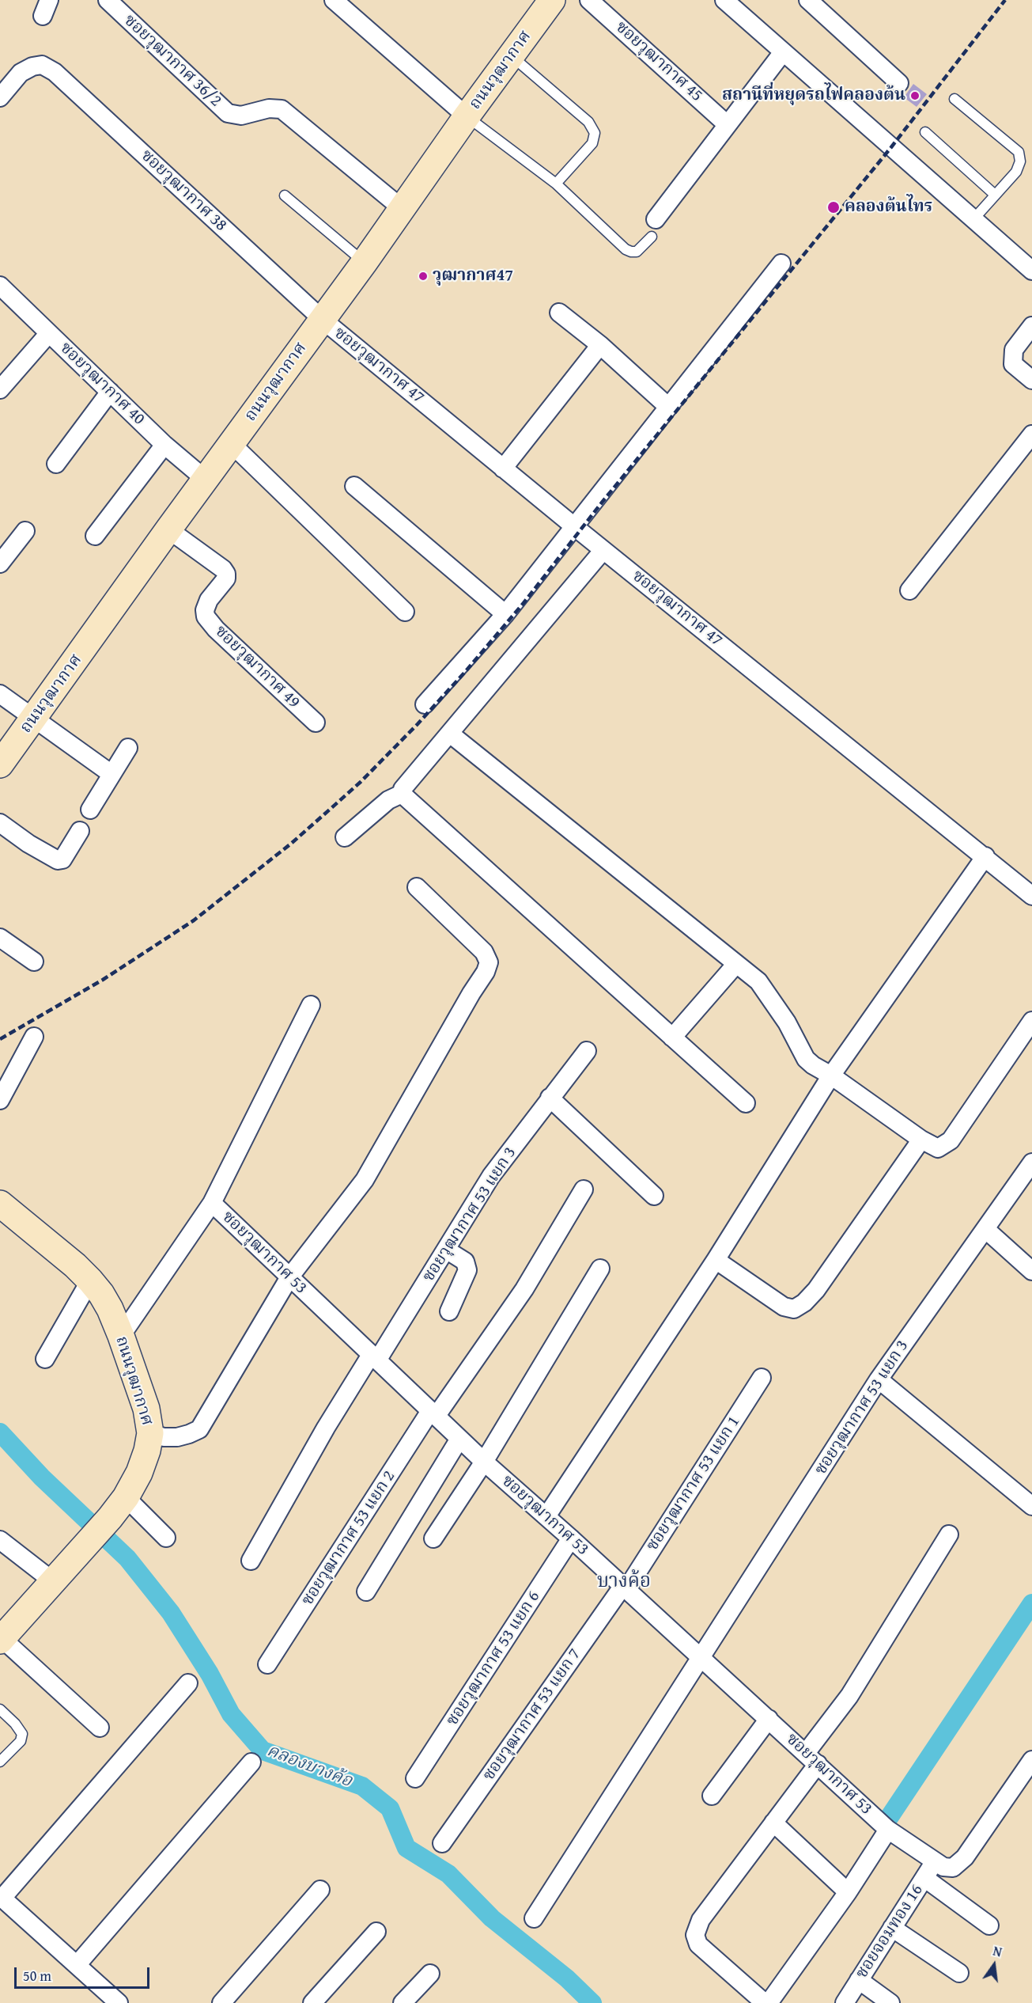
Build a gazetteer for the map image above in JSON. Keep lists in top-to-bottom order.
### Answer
{
  "streets": {
    "main road": ["ถนนวุฒากาศ"],
    "street": [
      "ซอยวุฒากาศ 36/2",
      "ซอยวุฒากาศ 45",
      "ซอยวุฒากาศ 38",
      "ซอยวุฒากาศ 47",
      "ซอยวุฒากาศ 40",
      "ซอยวุฒากาศ 49",
      "ซอยวุฒากาศ 53 แยก 3",
      "ซอยวุฒากาศ 53",
      "ซอยวุฒากาศ 53 แยก 1",
      "ซอยวุฒากาศ 53 แยก 2",
      "ซอยวุฒากาศ 53 แยก 6",
      "ซอยวุฒากาศ 53 แยก 7",
      "ซอยจอมทอง 16"
    ]
  },
  "crossings": [
    ["ซอยวุฒากาศ 36/2", "ถนนวุฒากาศ"],
    ["ถนนวุฒากาศ", "ซอยวุฒากาศ 38"],
    ["ถนนวุฒากาศ", "ซอยวุฒากาศ 47"],
    ["ถนนวุฒากาศ", "ซอยวุฒากาศ 40"],
    ["ถนนวุฒากาศ", "ซอยวุฒากาศ 49"],
    ["ถนนวุฒากาศ", "ซอยวุฒากาศ 53"],
    ["ซอยวุฒากาศ 38", "ซอยวุฒากาศ 47"],
    ["ซอยวุฒากาศ 53 แยก 3", "ซอยวุฒากาศ 53"],
    ["ซอยวุฒากาศ 53", "ซอยวุฒากาศ 53 แยก 1"],
    ["ซอยวุฒากาศ 53", "ซอยวุฒากาศ 53 แยก 2"],
    ["ซอยวุฒากาศ 53", "ซอยวุฒากาศ 53 แยก 6"],
    ["ซอยวุฒากาศ 53", "ซอยวุฒากาศ 53 แยก 7"],
    ["ซอยวุฒากาศ 53", "ซอยจอมทอง 16"],
    ["ซอยวุฒากาศ 53 แยก 1", "ซอยวุฒากาศ 53 แยก 7"]
  ],
  "districts": ["บางค้อ"],
  "water": ["คลองบางค้อ"],
  "places": ["สถานีที่หยุดรถไฟคลองต้น", "คลองต้นไทร", "วุฒากาศ47"],
  "scale_bar": "50 m",
  "north": "top"
}
